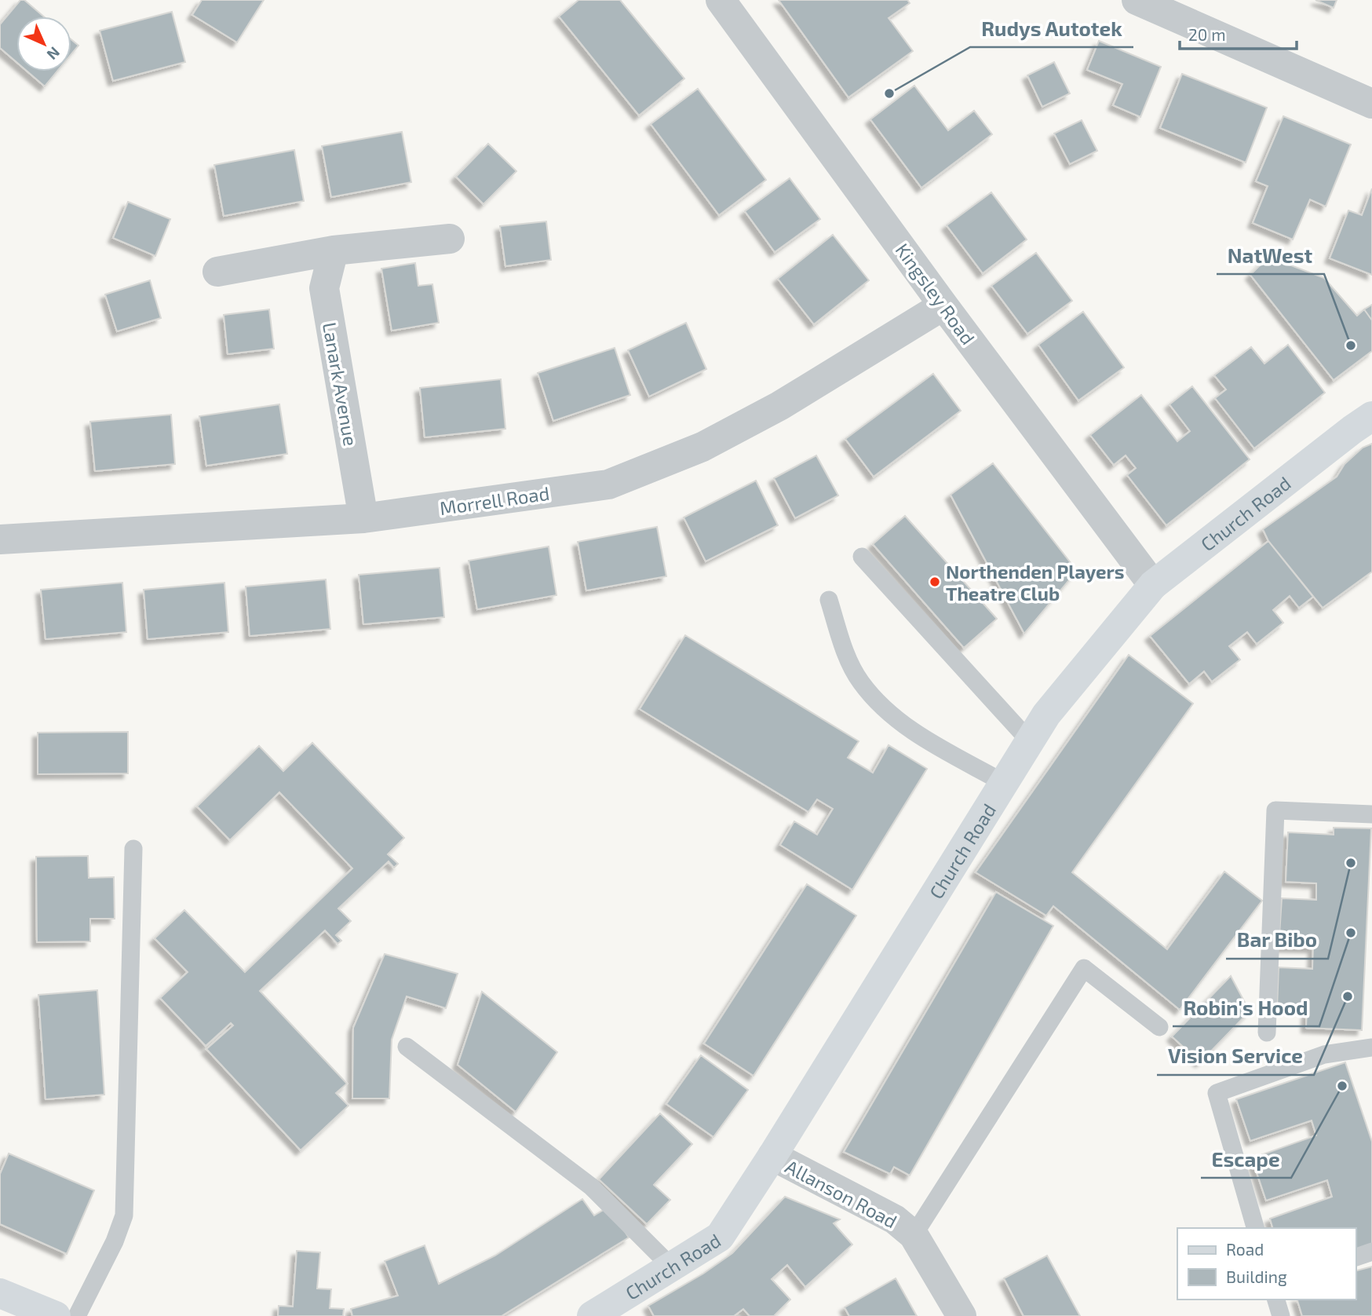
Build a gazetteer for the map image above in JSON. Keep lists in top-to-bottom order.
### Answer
{
  "streets": {
    "main road": ["Church Road"],
    "street": [
      "Kingsley Road",
      "Lanark Avenue",
      "Morrell Road",
      "Allanson Road"
    ]
  },
  "crossings": [
    ["Kingsley Road", "Morrell Road"],
    ["Kingsley Road", "Church Road"],
    ["Lanark Avenue", "Morrell Road"],
    ["Church Road", "Allanson Road"]
  ],
  "places": [
    "Rudys Autotek",
    "NatWest",
    "Northenden Players Theatre Club",
    "Bar Bibo",
    "Robin's Hood",
    "Vision Service",
    "Escape"
  ],
  "legend": ["Road", "Building"],
  "scale_bar": "20 m",
  "north": "bottom right"
}
